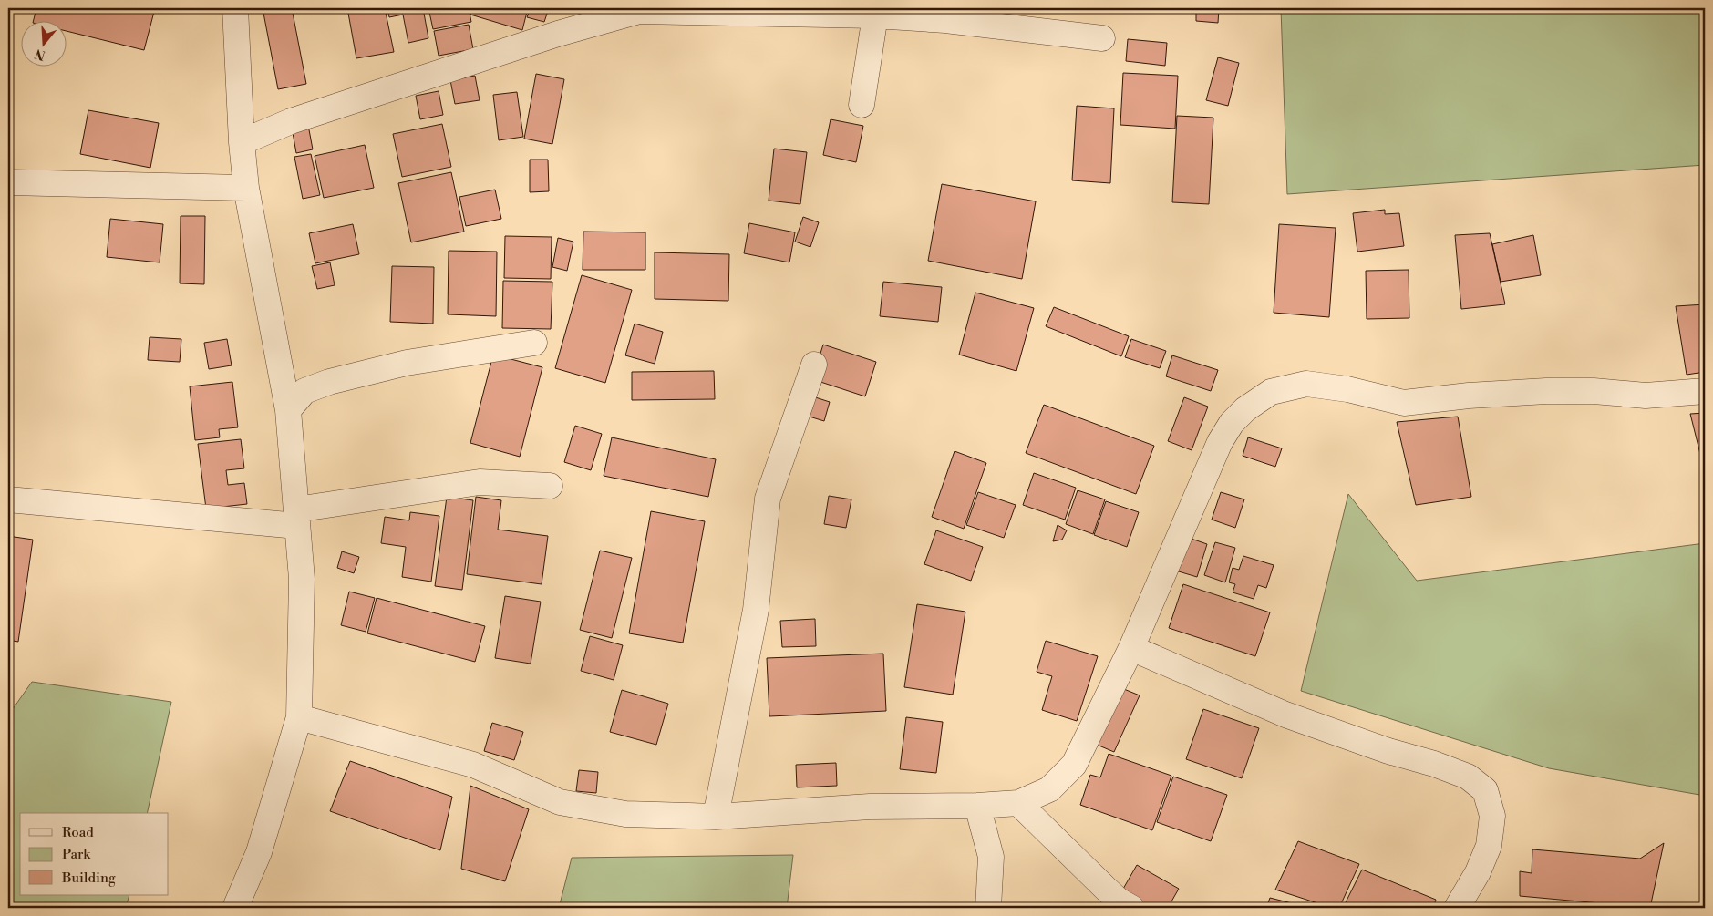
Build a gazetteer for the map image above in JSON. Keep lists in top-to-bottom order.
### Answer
{
  "legend": ["Road", "Park", "Building"],
  "north": "bottom"
}
